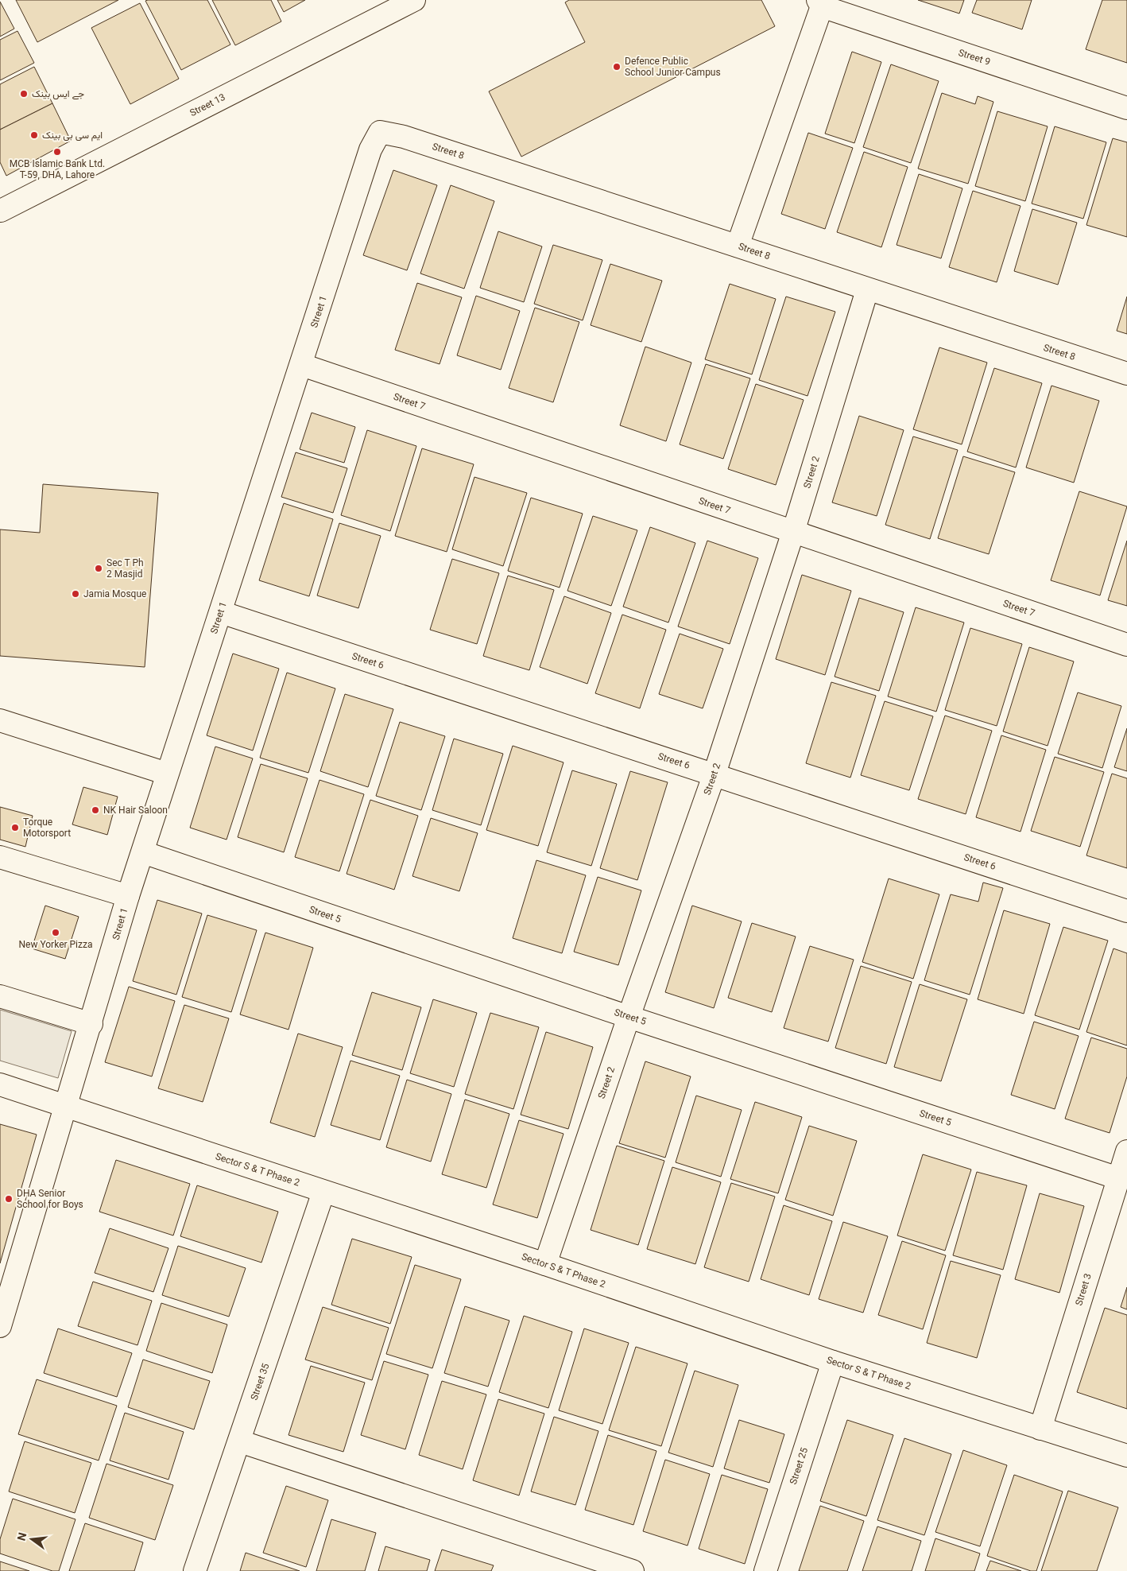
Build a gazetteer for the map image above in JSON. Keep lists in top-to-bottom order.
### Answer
{
  "streets": {
    "street": [
      "Street 9",
      "Street 13",
      "Street 8",
      "Street 1",
      "Street 7",
      "Street 2",
      "Street 6",
      "Street 5",
      "Sector S & T Phase 2",
      "Street 3",
      "Street 35",
      "Street 25"
    ]
  },
  "crossings": [
    ["Street 9", "Street 8"],
    ["Street 8", "Street 1"],
    ["Street 8", "Street 2"],
    ["Street 1", "Street 7"],
    ["Street 1", "Street 6"],
    ["Street 1", "Street 5"],
    ["Street 1", "Sector S & T Phase 2"],
    ["Street 7", "Street 2"],
    ["Street 2", "Street 6"],
    ["Street 2", "Street 5"],
    ["Street 2", "Sector S & T Phase 2"],
    ["Street 5", "Street 3"],
    ["Sector S & T Phase 2", "Street 3"],
    ["Sector S & T Phase 2", "Street 35"],
    ["Sector S & T Phase 2", "Street 25"]
  ],
  "places": [
    "Defence Public School Junior Campus",
    "جے ایس بینک",
    "ایم سی بی بینک",
    "MCB Islamic Bank Ltd. T-59, DHA, Lahore",
    "Sec T Ph 2 Masjid",
    "Jamia Mosque",
    "NK Hair Saloon",
    "Torque Motorsport",
    "New Yorker Pizza",
    "DHA Senior School for Boys"
  ],
  "north": "left"
}
